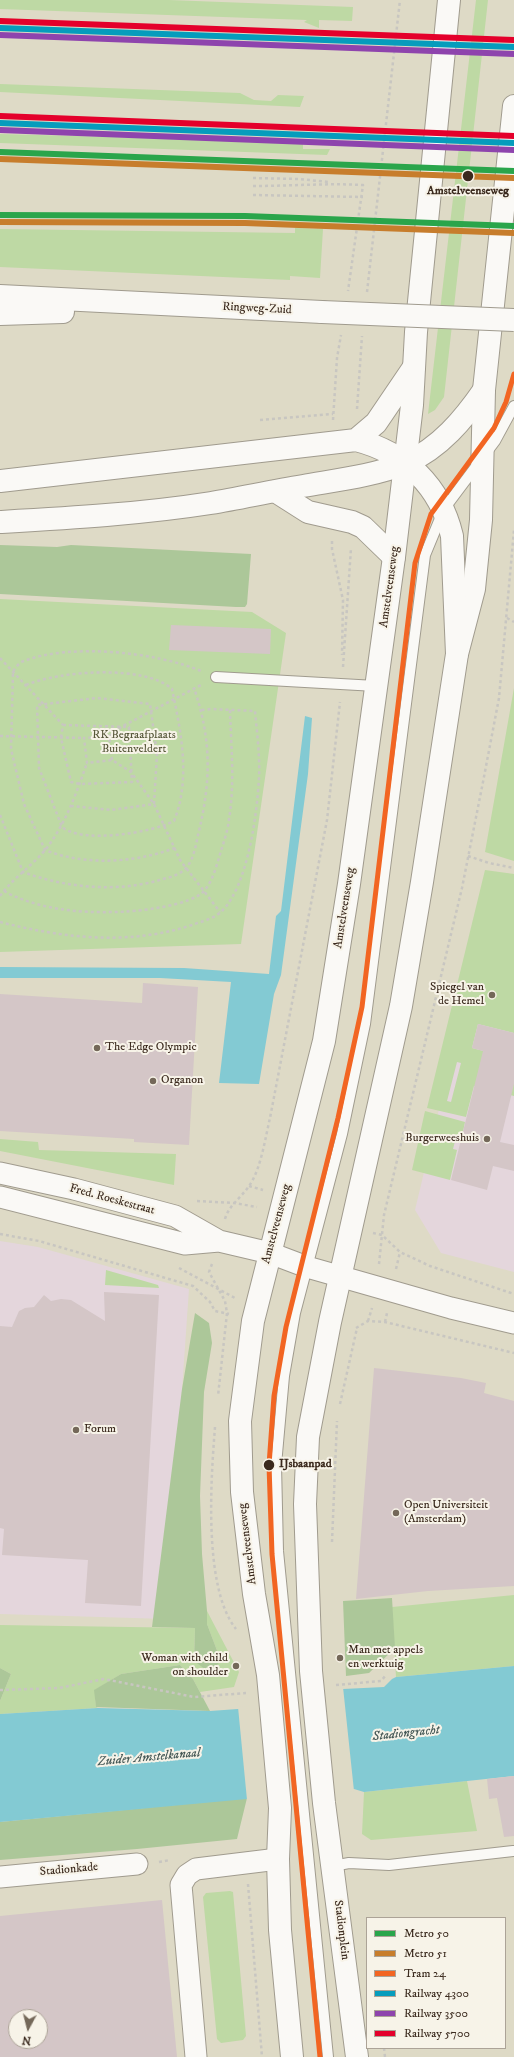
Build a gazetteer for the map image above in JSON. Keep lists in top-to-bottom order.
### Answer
{
  "streets": {
    "main road": ["Ringweg-Zuid", "Amstelveenseweg", "Stadionplein"],
    "street": ["Fred. Roeskestraat", "Stadionkade"]
  },
  "crossings": [
    ["Amstelveenseweg", "Fred. Roeskestraat"]
  ],
  "water": ["Stadiongracht", "Zuider Amstelkanaal"],
  "parks": ["RK Begraafplaats Buitenveldert"],
  "places": [
    "Amstelveenseweg",
    "Spiegel van de Hemel",
    "The Edge Olympic",
    "Organon",
    "Burgerweeshuis",
    "Forum",
    "IJsbaanpad",
    "Open Universiteit (Amsterdam)",
    "Man met appels en werktuig",
    "Woman with child on shoulder"
  ],
  "lines": [
    "rail line 5700",
    "rail line 4300",
    "rail line 3500",
    "metro line 50",
    "metro line 51",
    "tram line 24"
  ],
  "legend": [
    "Metro 50",
    "Metro 51",
    "Tram 24",
    "Railway 4300",
    "Railway 3500",
    "Railway 5700"
  ],
  "north": "bottom"
}
